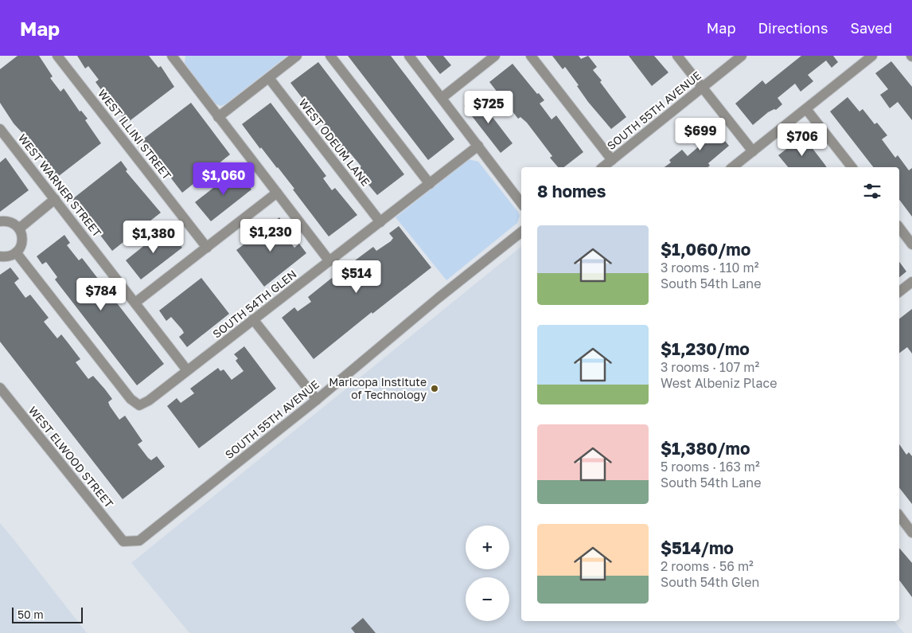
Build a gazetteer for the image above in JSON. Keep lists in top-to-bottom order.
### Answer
{
  "streets": {
    "street": [
      "SOUTH 55TH AVENUE",
      "WEST ILLINI STREET",
      "WEST ODEUM LANE",
      "WEST WARNER STREET",
      "SOUTH 54TH GLEN",
      "WEST ELWOOD STREET"
    ]
  },
  "crossings": [
    ["SOUTH 55TH AVENUE", "WEST ELWOOD STREET"],
    ["WEST ODEUM LANE", "SOUTH 54TH GLEN"],
    ["WEST WARNER STREET", "SOUTH 54TH GLEN"]
  ],
  "places": ["Maricopa Institute of Technology"],
  "scale_bar": "50 m",
  "page": {
    "header": "Map",
    "nav": ["Map", "Directions", "Saved"],
    "price": [
      "$725",
      "$699",
      "$706",
      "$1,060",
      "$1,230",
      "$1,380",
      "$514",
      "$784"
    ],
    "heading": "8 homes",
    "list": [
      {
        "name": "$1,060/mo",
        "note": "3 rooms · 110 m² · South 54th Lane"
      },
      {
        "name": "$1,230/mo",
        "note": "3 rooms · 107 m² · West Albeniz Place"
      },
      {
        "name": "$1,380/mo",
        "note": "5 rooms · 163 m² · South 54th Lane"
      },
      {
        "name": "$514/mo",
        "note": "2 rooms · 56 m² · South 54th Glen"
      }
    ],
    "map_buttons": ["+", "−"],
    "scale": "50 m"
  }
}
